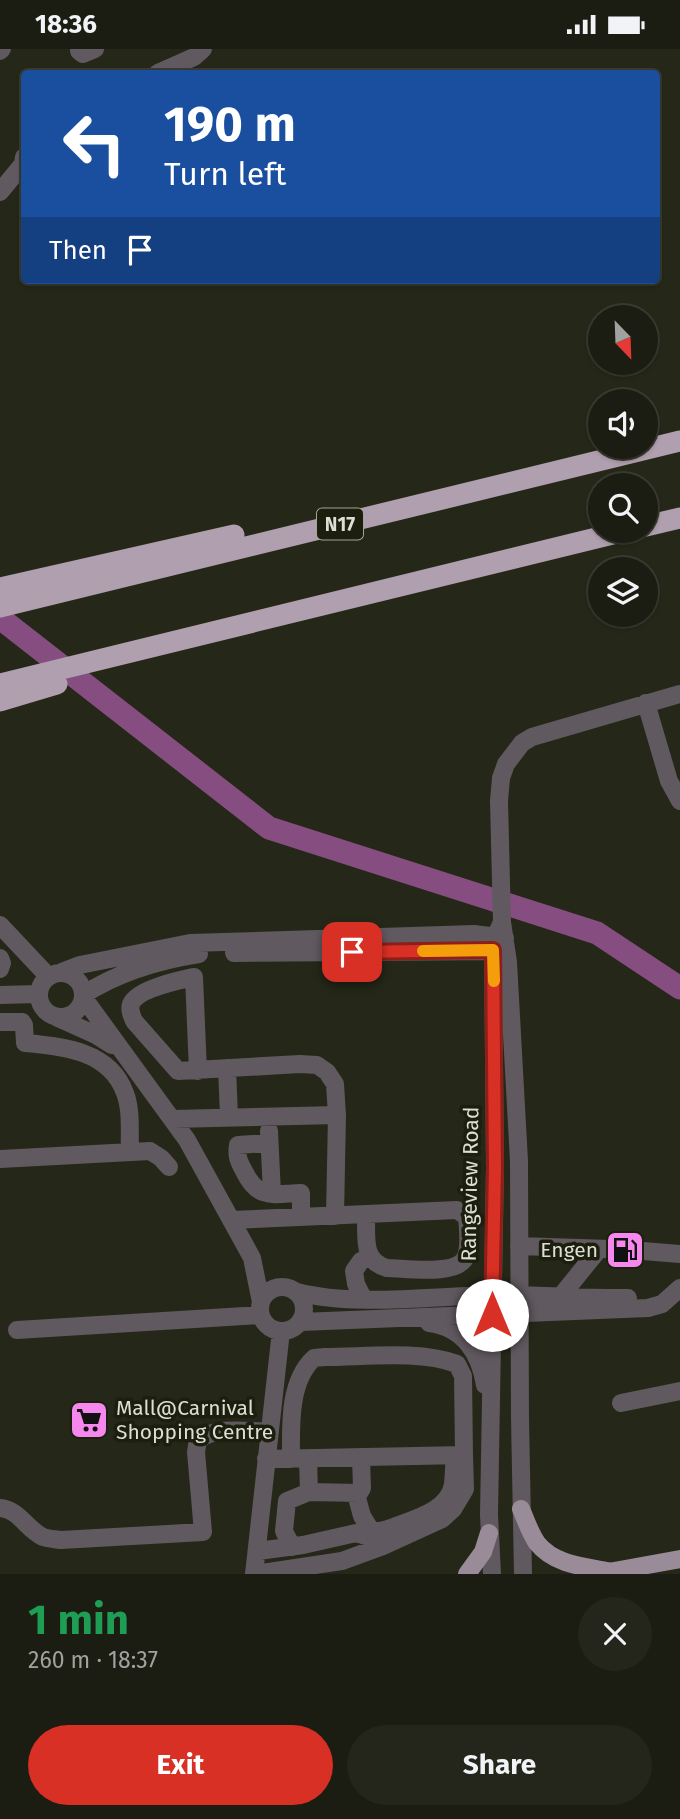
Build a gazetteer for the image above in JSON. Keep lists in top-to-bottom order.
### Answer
{
  "streets": {
    "highway": ["N17"],
    "street": ["Rangeview Road"]
  },
  "places": {
    "fuel station": ["Engen"],
    "supermarket": ["Mall@Carnival Shopping Centre"]
  },
  "north": "bottom right",
  "page": {
    "status": "18:36",
    "turn": ["190 m", "Turn left"],
    "then": "Then",
    "heading": ["1 min", "260 m · 18:37"],
    "buttons": ["Exit", "Share"]
  }
}
